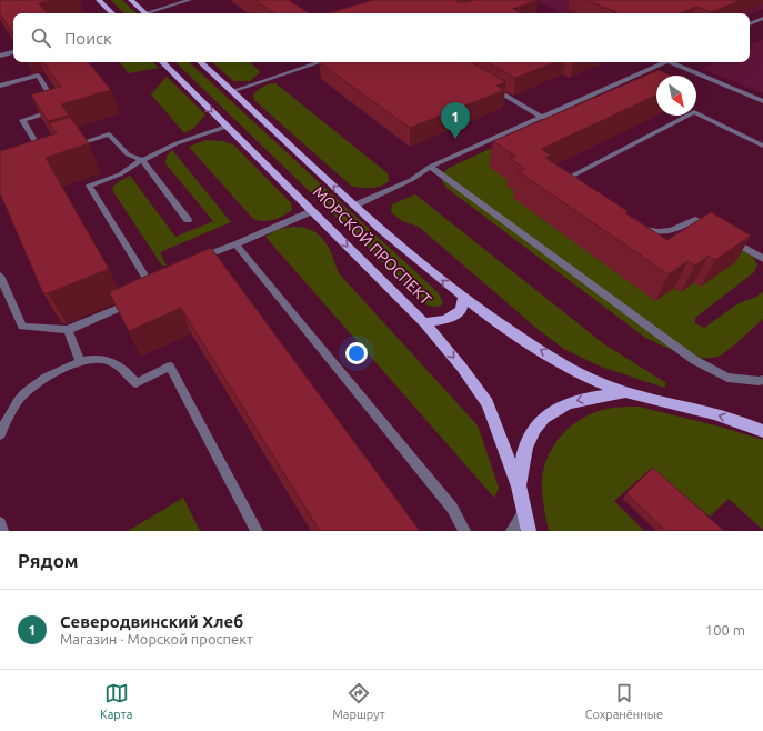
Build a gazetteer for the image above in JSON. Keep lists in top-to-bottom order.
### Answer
{
  "streets": {
    "main road": ["МОРСКОЙ ПРОСПЕКТ"]
  },
  "north": "bottom right",
  "page": {
    "search": "Поиск",
    "pins": "1",
    "heading": "Рядом",
    "list": [
      {
        "mark": "1",
        "name": "Северодвинский Хлеб",
        "note": "Магазин · Морской проспект",
        "value": "100 m"
      }
    ],
    "nav": ["Карта", "Маршрут", "Сохранённые"]
  }
}
